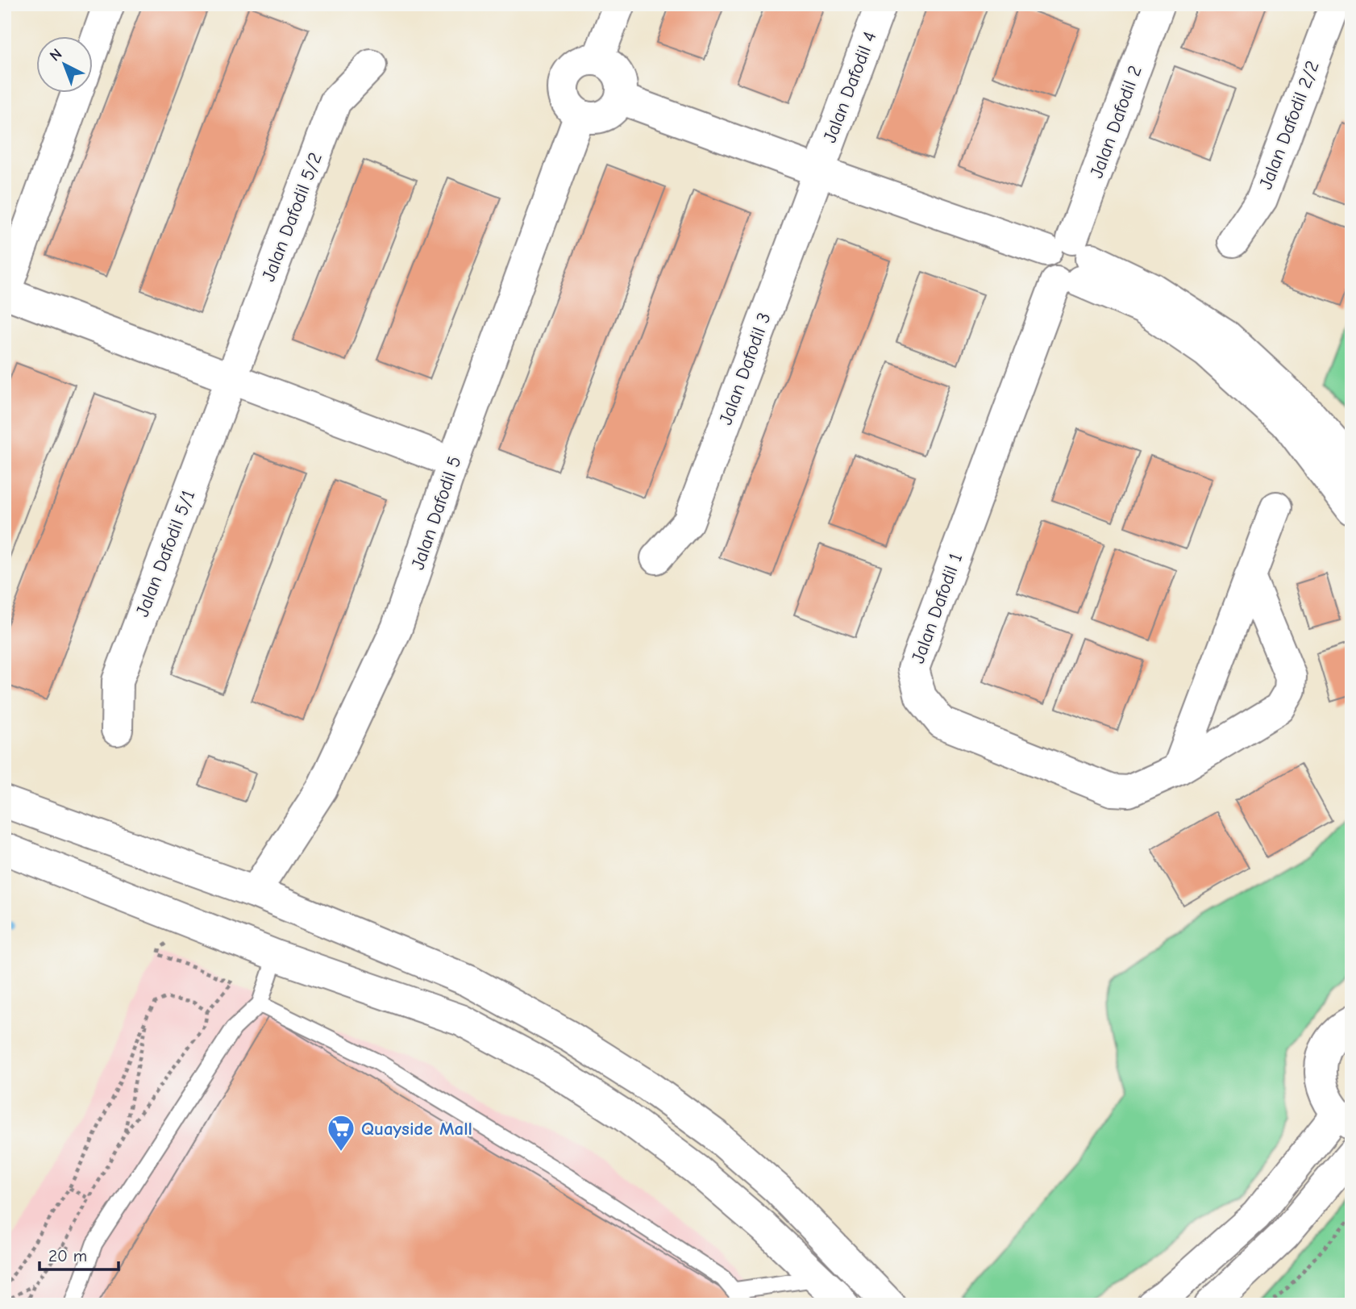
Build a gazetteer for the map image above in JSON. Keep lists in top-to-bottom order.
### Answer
{
  "streets": {
    "street": [
      "Jalan Dafodil 4",
      "Jalan Dafodil 2",
      "Jalan Dafodil 2/2",
      "Jalan Dafodil 5/2",
      "Jalan Dafodil 3",
      "Jalan Dafodil 5",
      "Jalan Dafodil 5/1",
      "Jalan Dafodil 1"
    ]
  },
  "crossings": [
    ["Jalan Dafodil 4", "Jalan Dafodil 3"],
    ["Jalan Dafodil 2", "Jalan Dafodil 1"],
    ["Jalan Dafodil 5/2", "Jalan Dafodil 5/1"]
  ],
  "places": {
    "supermarket": ["Quayside Mall"]
  },
  "scale_bar": "20 m",
  "north": "top left"
}
